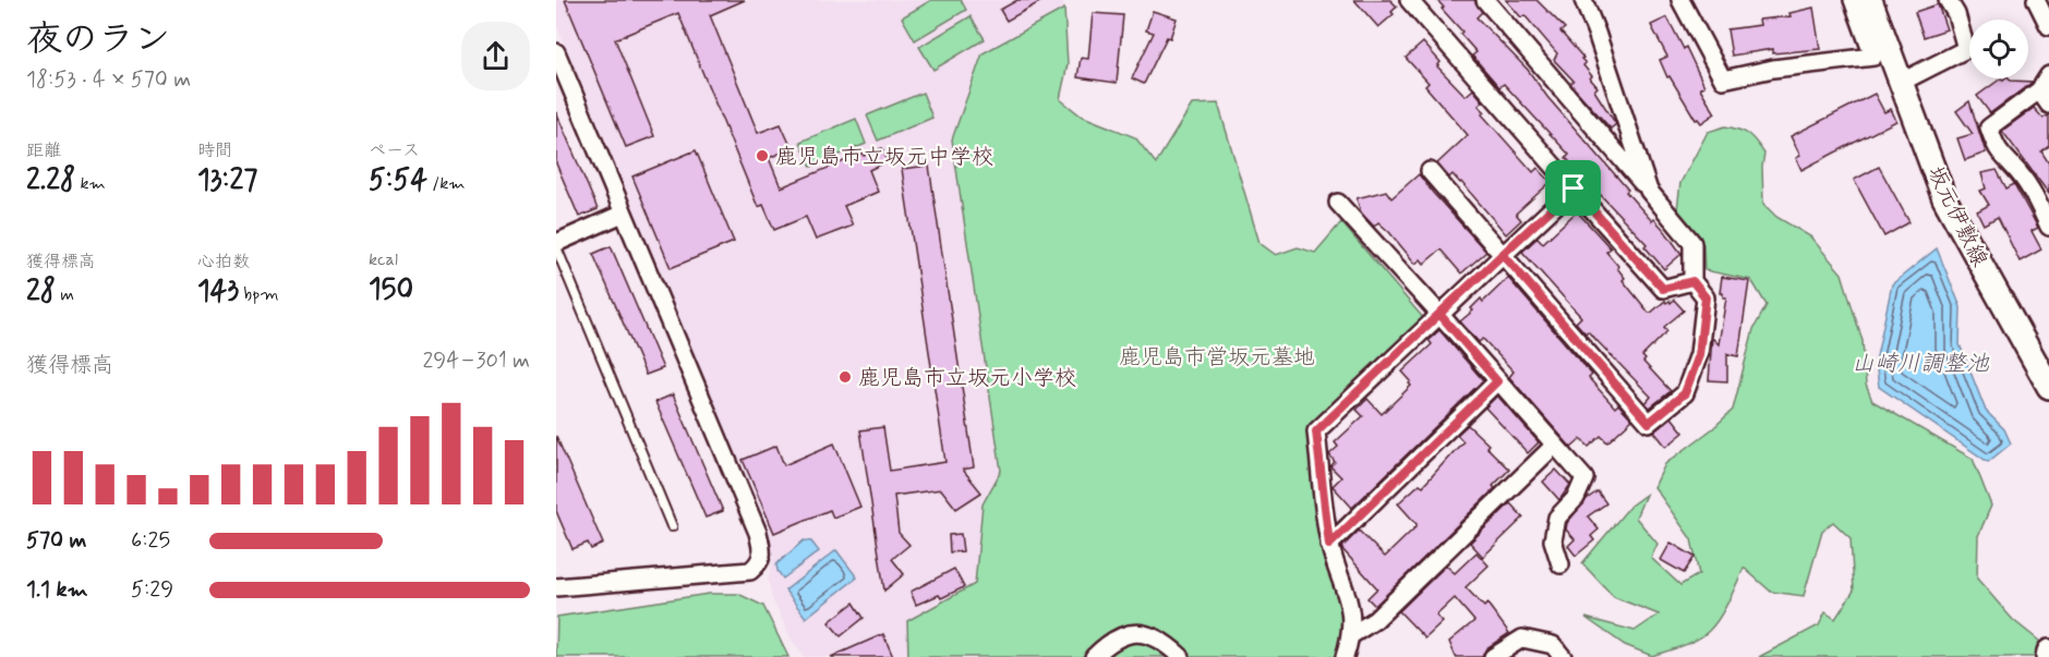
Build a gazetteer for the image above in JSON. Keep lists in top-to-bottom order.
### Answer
{
  "streets": {
    "main road": ["坂元伊敷線"]
  },
  "water": ["山崎川調整池"],
  "parks": ["鹿児島市営坂元墓地"],
  "places": ["鹿児島市立坂元中学校", "鹿児島市立坂元小学校"],
  "page": {
    "heading": ["夜のラン", "18:53 · 4 × 570 m"],
    "stats": [
      ["距離", "2.28 km"],
      ["時間", "13:27"],
      ["ペース", "5:54 /km"],
      ["獲得標高", "28 m"],
      ["心拍数", "143 bpm"],
      ["kcal", "150"]
    ],
    "chart": ["獲得標高", "294–301 m"],
    "list": [
      {
        "name": "570 m",
        "note": "6:25"
      },
      {
        "name": "1.1 km",
        "note": "5:29"
      }
    ]
  }
}
